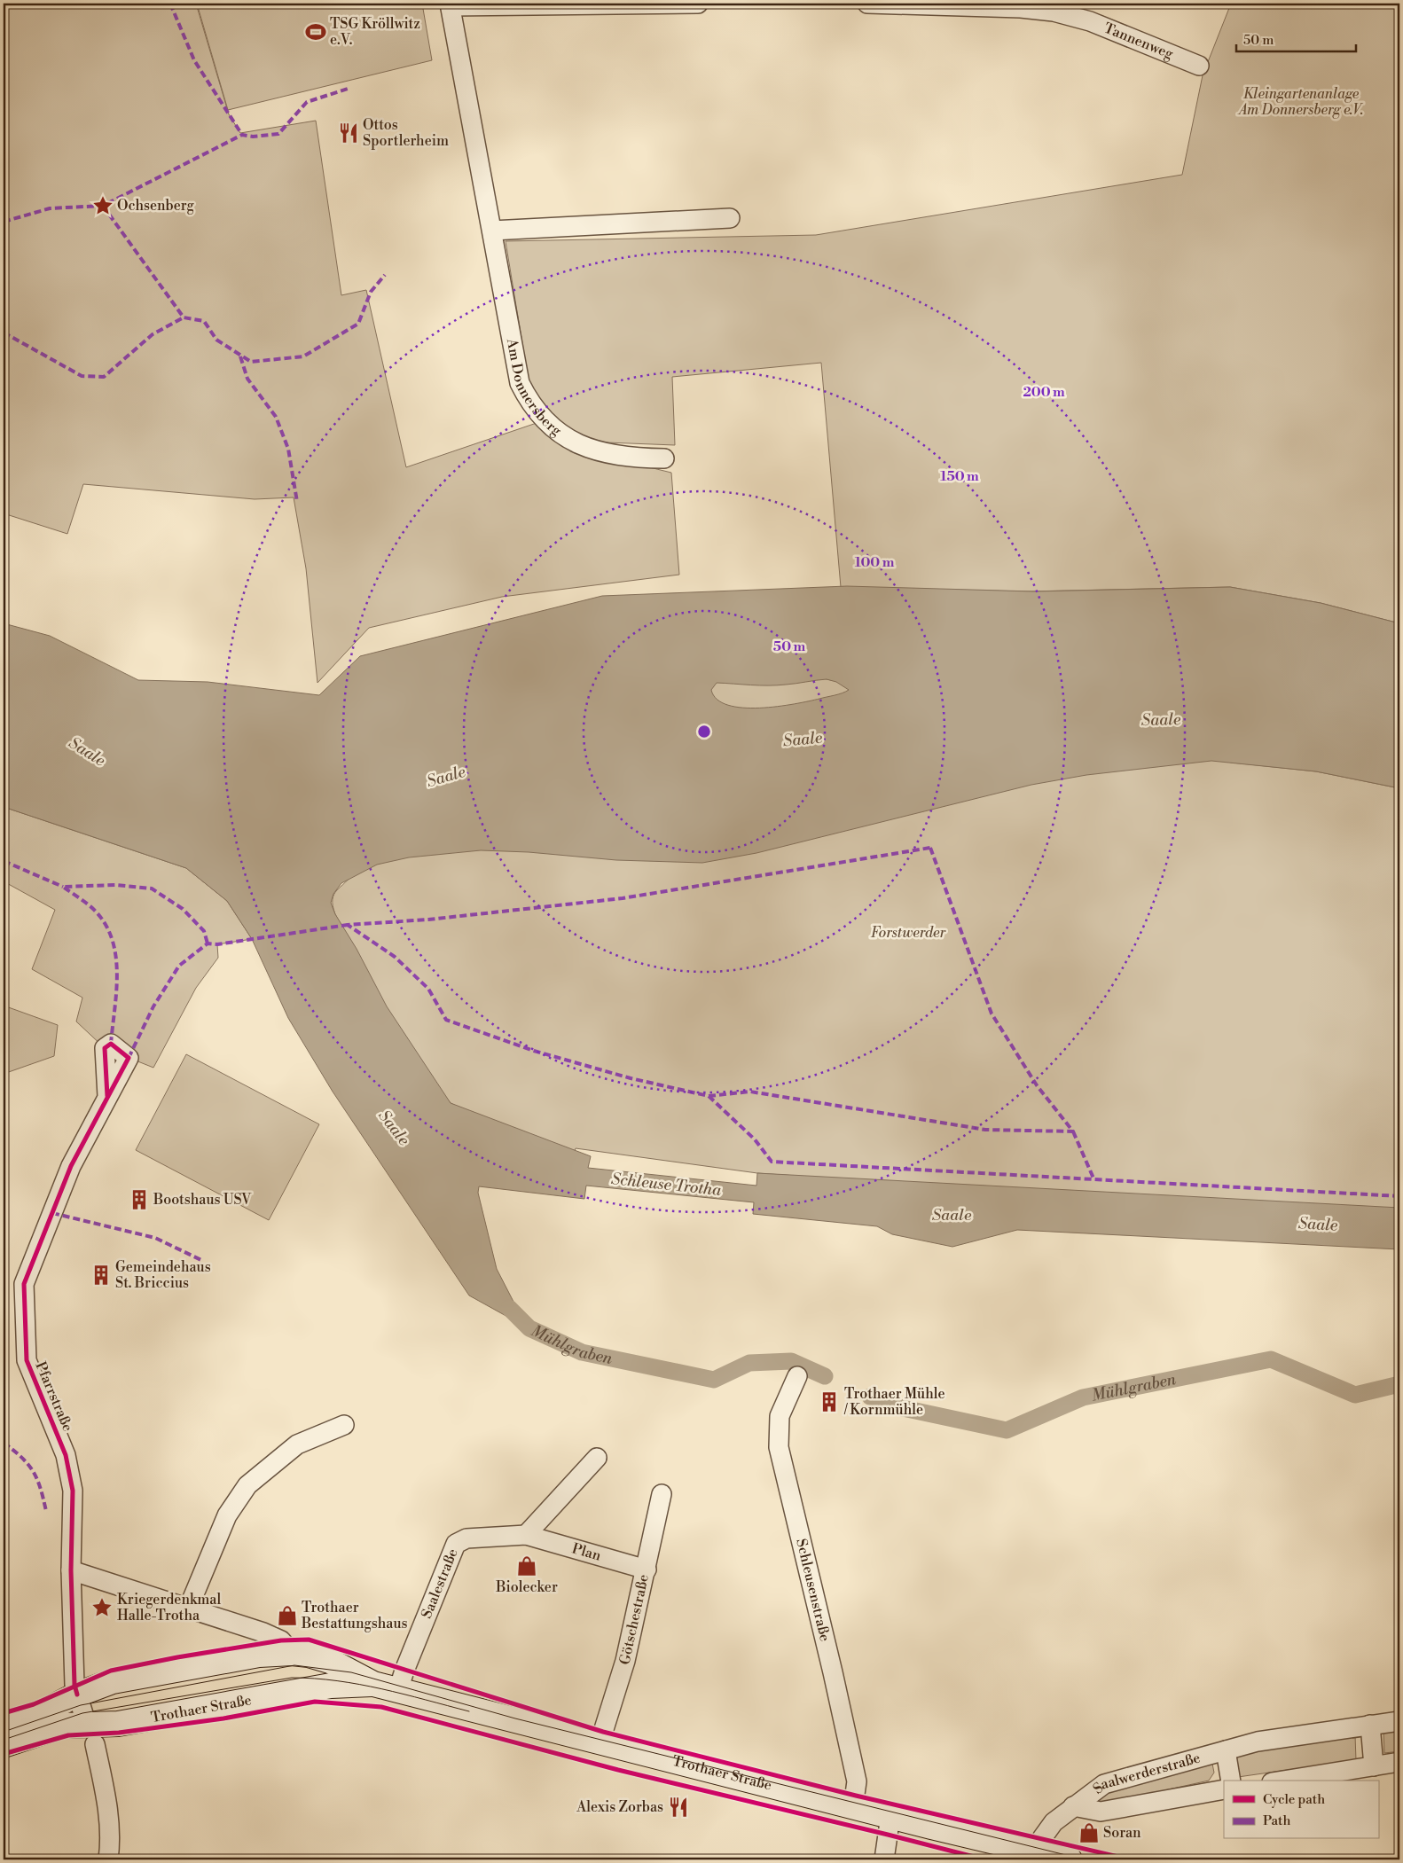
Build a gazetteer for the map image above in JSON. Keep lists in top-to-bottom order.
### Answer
{
  "streets": {
    "main road": ["Trothaer Straße"],
    "street": [
      "Tannenweg",
      "Am Donnersberg",
      "Pfarrstraße",
      "Plan",
      "Saalestraße",
      "Schleusenstraße",
      "Götschestraße",
      "Saalwerderstraße"
    ]
  },
  "crossings": [
    ["Pfarrstraße", "Trothaer Straße"],
    ["Plan", "Saalestraße"],
    ["Plan", "Götschestraße"],
    ["Saalestraße", "Trothaer Straße"],
    ["Schleusenstraße", "Trothaer Straße"],
    ["Götschestraße", "Trothaer Straße"],
    ["Trothaer Straße", "Saalwerderstraße"]
  ],
  "water": ["Saale", "Schleuse Trotha", "Mühlgraben"],
  "parks": ["Kleingartenanlage Am Donnersberg e.V.", "Forstwerder"],
  "places": {
    "sports": ["TSG Kröllwitz e.V."],
    "restaurant": ["Ottos Sportlerheim", "Alexis Zorbas"],
    "place": ["Ochsenberg", "Kriegerdenkmal Halle-Trotha"],
    "building": ["Bootshaus USV", "Gemeindehaus St. Briccius", "Trothaer Mühle / Kornmühle"],
    "shop": ["Biolecker", "Trothaer Bestattungshaus", "Soran"]
  },
  "legend": ["Cycle path", "Path"],
  "scale_bar": "50 m",
  "rings": [
    "200 m",
    "150 m",
    "100 m",
    "50 m"
  ]
}
